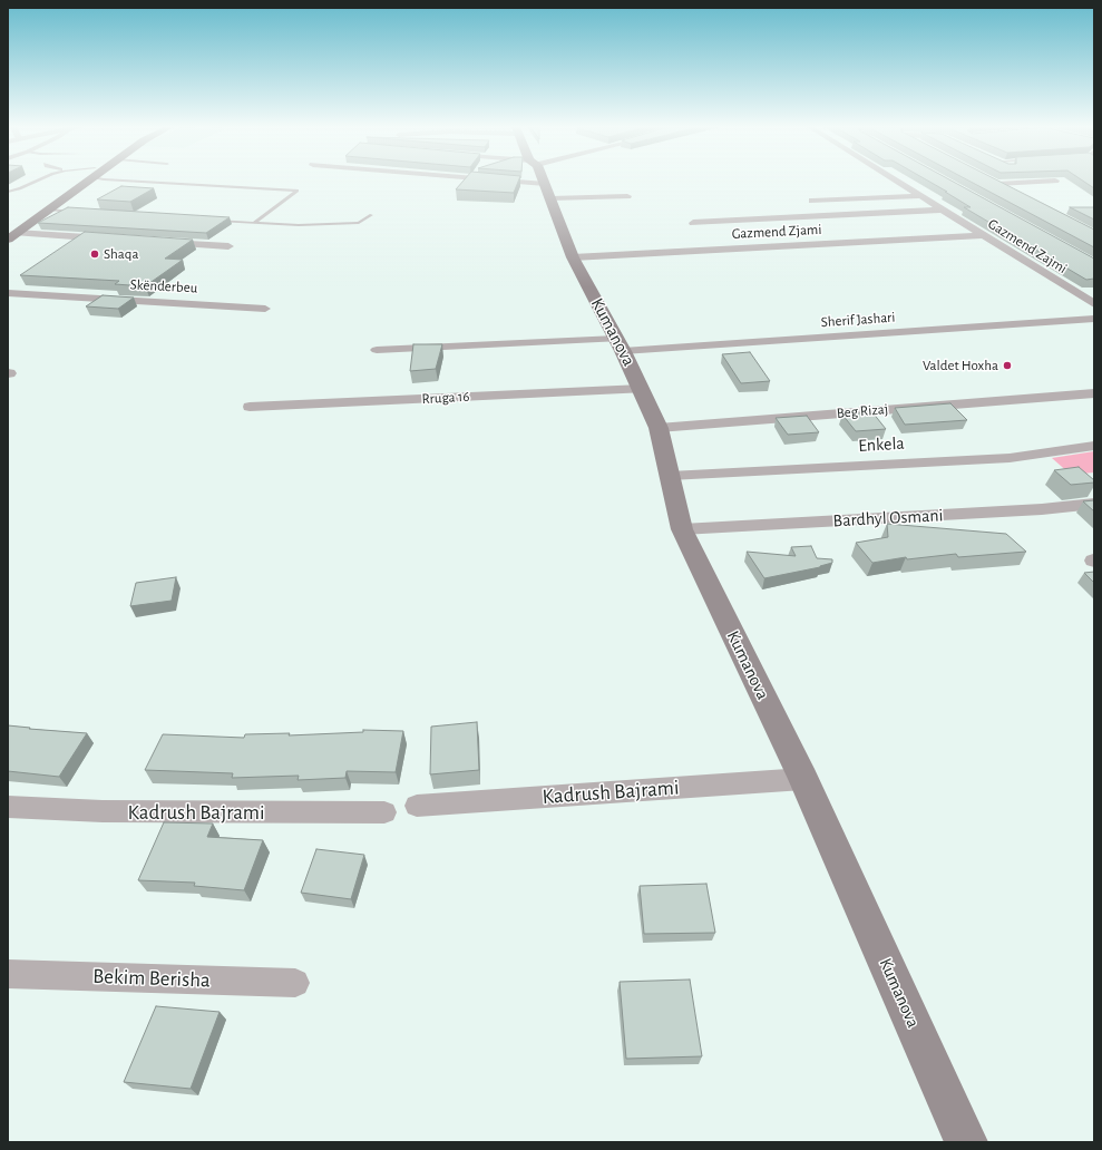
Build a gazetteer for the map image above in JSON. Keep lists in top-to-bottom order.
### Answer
{
  "streets": {
    "main road": ["Kumanova"],
    "street": [
      "Gazmend Zjami",
      "Gazmend Zajmi",
      "Skënderbeu",
      "Sherif Jashari",
      "Rruga 16",
      "Beg Rizaj",
      "Enkela",
      "Bardhyl Osmani",
      "Kadrush Bajrami",
      "Bekim Berisha"
    ]
  },
  "crossings": [
    ["Gazmend Zjami", "Gazmend Zajmi"],
    ["Gazmend Zjami", "Kumanova"],
    ["Sherif Jashari", "Kumanova"],
    ["Kumanova", "Rruga 16"],
    ["Kumanova", "Beg Rizaj"],
    ["Kumanova", "Enkela"],
    ["Kumanova", "Bardhyl Osmani"],
    ["Kumanova", "Kadrush Bajrami"]
  ],
  "places": ["Shaqa", "Valdet Hoxha"]
}
